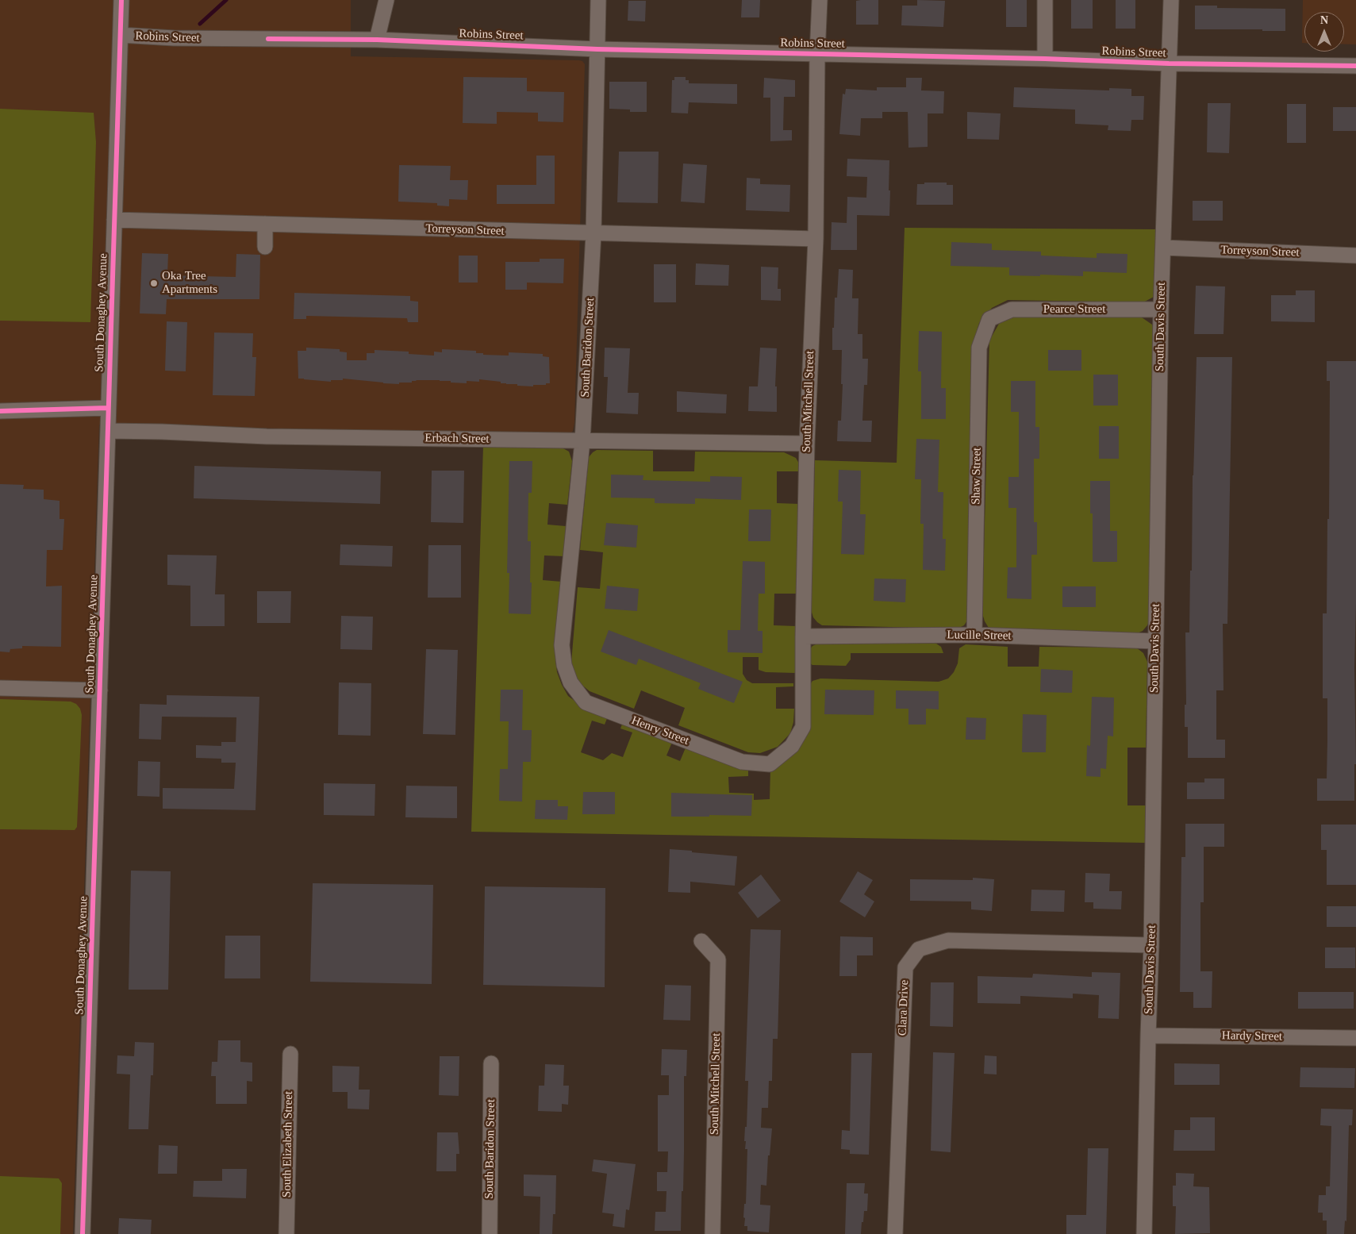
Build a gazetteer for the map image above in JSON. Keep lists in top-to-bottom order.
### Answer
{
  "streets": {
    "street": [
      "Robins Street",
      "Torreyson Street",
      "Pearce Street",
      "South Donaghey Avenue",
      "South Davis Street",
      "South Baridon Street",
      "South Mitchell Street",
      "Erbach Street",
      "Shaw Street",
      "Lucille Street",
      "Henry Street",
      "Clara Drive",
      "Hardy Street",
      "South Elizabeth Street"
    ]
  },
  "crossings": [
    ["Robins Street", "South Donaghey Avenue"],
    ["Robins Street", "South Davis Street"],
    ["Robins Street", "South Baridon Street"],
    ["Robins Street", "South Mitchell Street"],
    ["Torreyson Street", "South Donaghey Avenue"],
    ["Torreyson Street", "South Davis Street"],
    ["Torreyson Street", "South Baridon Street"],
    ["Torreyson Street", "South Mitchell Street"],
    ["Pearce Street", "South Davis Street"],
    ["Pearce Street", "Shaw Street"],
    ["South Donaghey Avenue", "Erbach Street"],
    ["South Davis Street", "Lucille Street"],
    ["South Davis Street", "Clara Drive"],
    ["South Davis Street", "Hardy Street"],
    ["South Baridon Street", "Erbach Street"],
    ["South Baridon Street", "Henry Street"],
    ["South Mitchell Street", "Erbach Street"],
    ["South Mitchell Street", "Lucille Street"],
    ["South Mitchell Street", "Henry Street"],
    ["Shaw Street", "Lucille Street"]
  ],
  "places": ["Oka Tree Apartments"],
  "north": "top"
}
